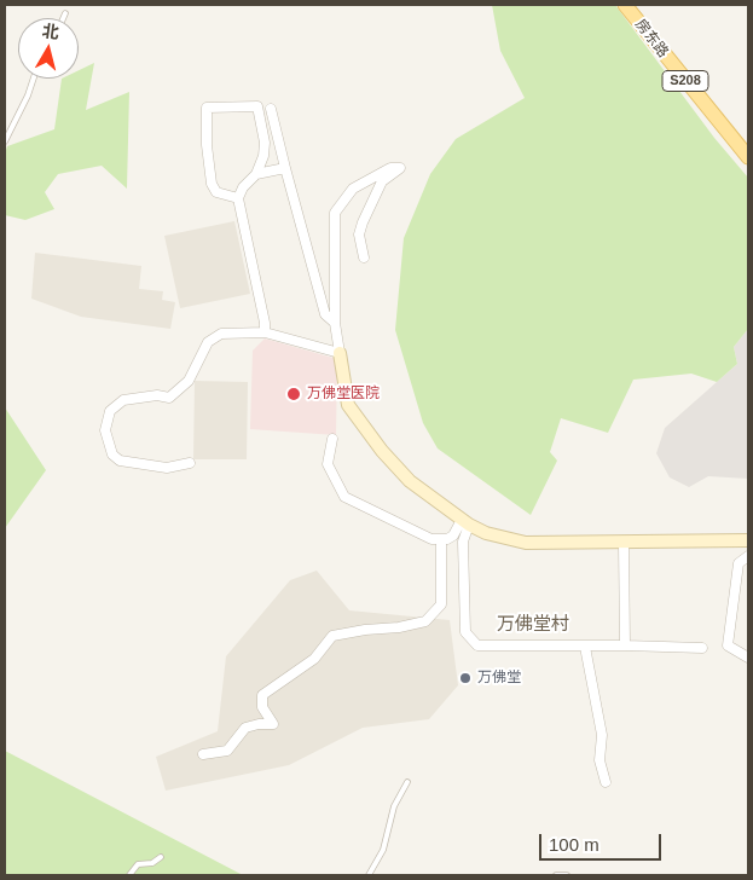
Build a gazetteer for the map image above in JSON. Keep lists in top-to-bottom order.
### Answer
{
  "streets": {
    "main road": ["房东路", "S208"]
  },
  "districts": ["万佛堂村"],
  "places": ["万佛堂医院", "万佛堂"],
  "scale_bar": "100 m",
  "north": "top"
}
